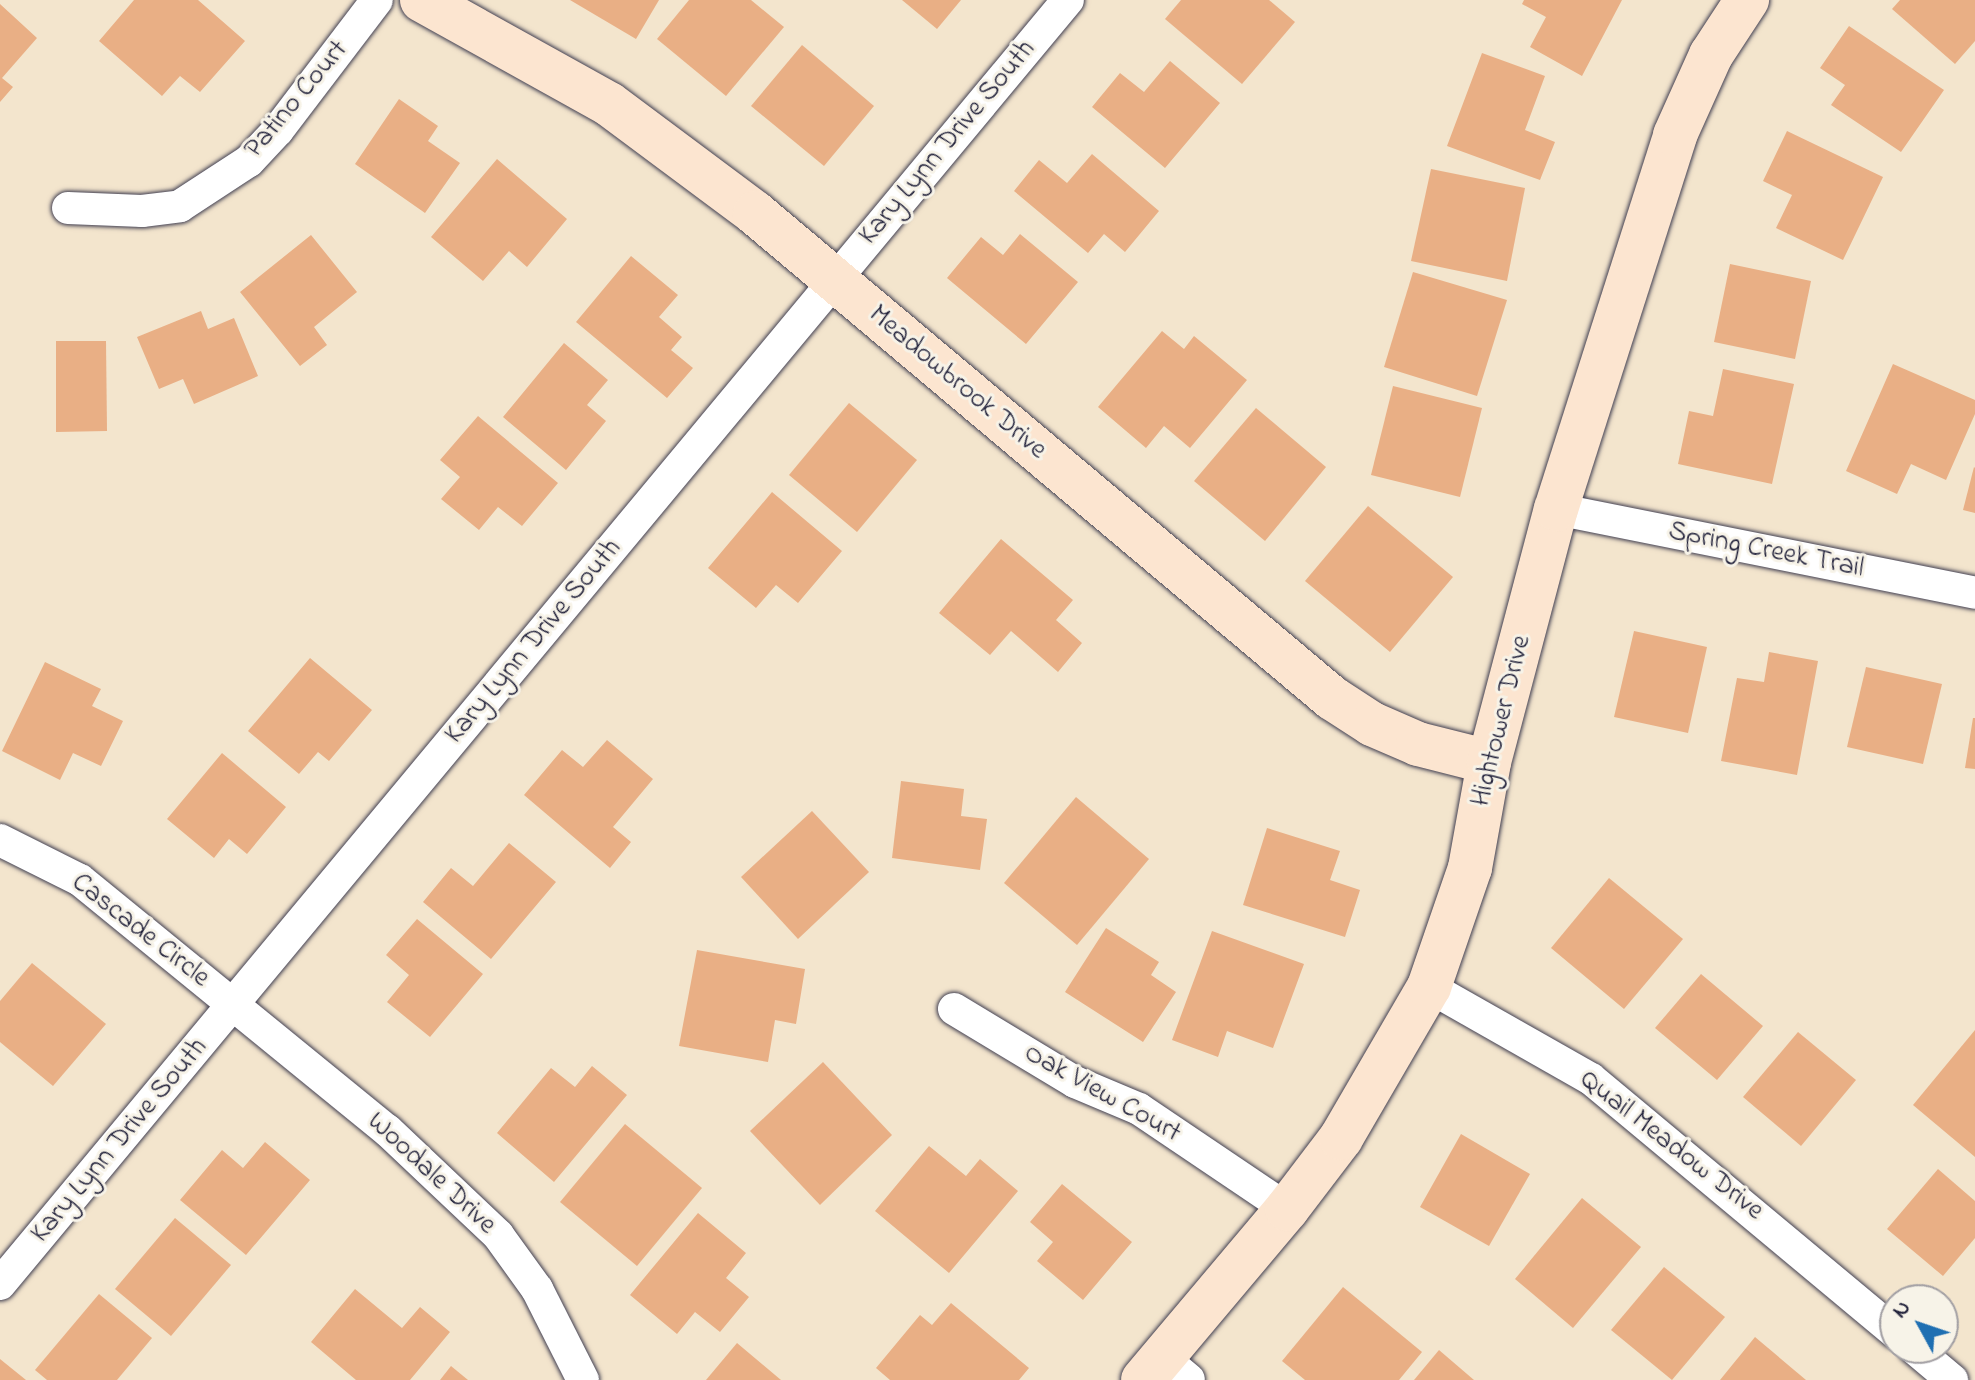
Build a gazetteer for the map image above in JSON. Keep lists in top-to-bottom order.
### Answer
{
  "streets": {
    "main road": ["Meadowbrook Drive", "Hightower Drive"],
    "street": [
      "Patino Court",
      "Kary Lynn Drive South",
      "Spring Creek Trail",
      "Cascade Circle",
      "Oak View Court",
      "Quail Meadow Drive",
      "Woodale Drive"
    ]
  },
  "crossings": [
    ["Kary Lynn Drive South", "Meadowbrook Drive"],
    ["Kary Lynn Drive South", "Cascade Circle"],
    ["Kary Lynn Drive South", "Woodale Drive"],
    ["Meadowbrook Drive", "Hightower Drive"],
    ["Spring Creek Trail", "Hightower Drive"],
    ["Hightower Drive", "Oak View Court"],
    ["Hightower Drive", "Quail Meadow Drive"],
    ["Cascade Circle", "Woodale Drive"]
  ],
  "north": "top left"
}
